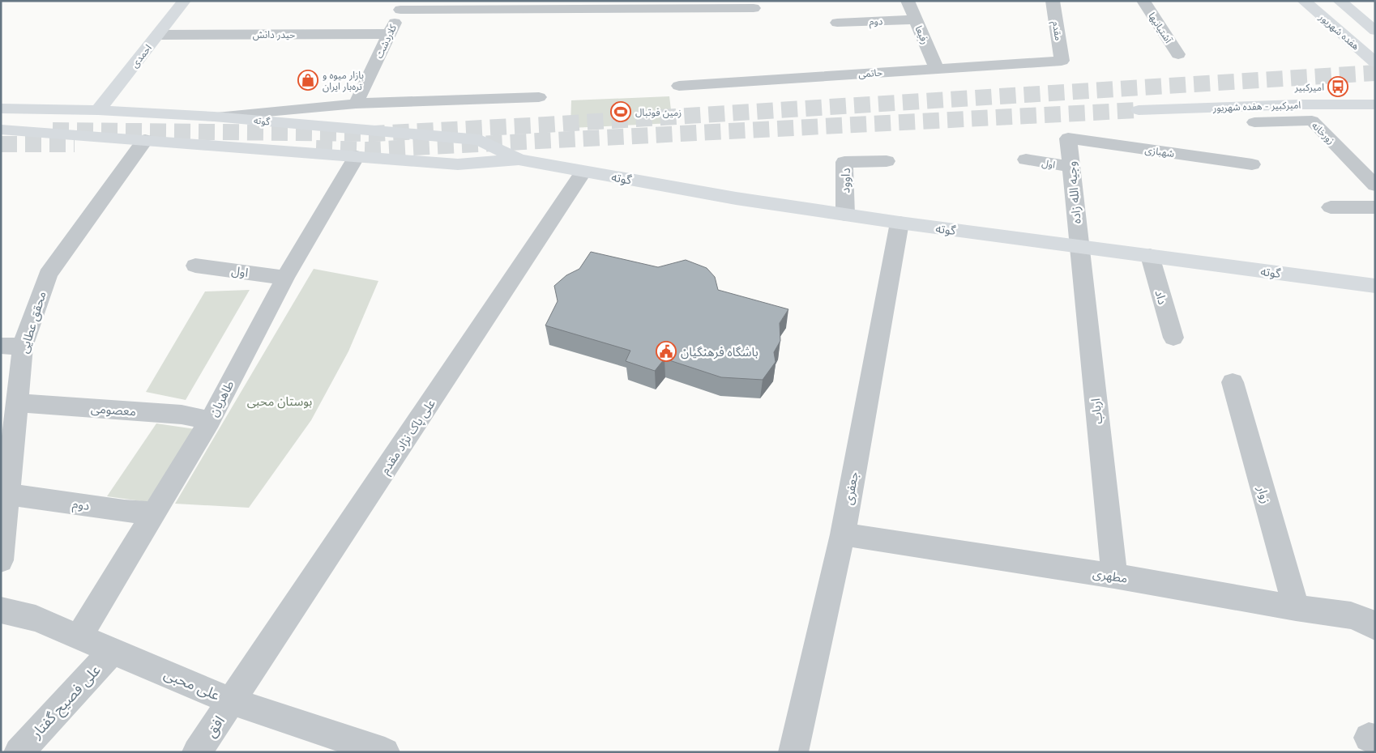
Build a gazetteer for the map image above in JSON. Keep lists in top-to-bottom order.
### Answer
{
  "streets": {
    "main road": [
      "هفده شهریور",
      "احمدی",
      "امیرکبیر - هفده شهریور",
      "گوته"
    ],
    "street": [
      "دوم",
      "آشتیانیها",
      "مقدم",
      "حیدر دانش",
      "رفیعا",
      "کلاردشت",
      "حاتمی",
      "زورخانه",
      "شهبازی",
      "اول",
      "داوود",
      "وجیه الله زاده",
      "داد",
      "محقق عطایی",
      "طاهریان",
      "معصومی",
      "ارباب",
      "علی پاک نژاد مقدم",
      "جعفری",
      "زوار",
      "مطهری",
      "علی محبی",
      "علی فصیح گفتار",
      "افق"
    ]
  },
  "crossings": [
    ["دوم", "رفیعا"],
    ["دوم", "محقق عطایی"],
    ["دوم", "طاهریان"],
    ["مقدم", "حاتمی"],
    ["حیدر دانش", "کلاردشت"],
    ["حیدر دانش", "احمدی"],
    ["رفیعا", "حاتمی"],
    ["احمدی", "گوته"],
    ["گوته", "داوود"],
    ["گوته", "وجیه الله زاده"],
    ["گوته", "داد"],
    ["گوته", "محقق عطایی"],
    ["گوته", "طاهریان"],
    ["گوته", "ارباب"],
    ["گوته", "علی پاک نژاد مقدم"],
    ["گوته", "جعفری"],
    ["شهبازی", "وجیه الله زاده"],
    ["اول", "وجیه الله زاده"],
    ["اول", "طاهریان"],
    ["وجیه الله زاده", "ارباب"],
    ["محقق عطایی", "معصومی"],
    ["طاهریان", "معصومی"],
    ["طاهریان", "علی محبی"],
    ["ارباب", "مطهری"],
    ["علی پاک نژاد مقدم", "علی محبی"],
    ["علی پاک نژاد مقدم", "افق"],
    ["جعفری", "مطهری"],
    ["زوار", "مطهری"],
    ["علی محبی", "علی فصیح گفتار"],
    ["علی محبی", "افق"]
  ],
  "parks": ["بوستان محبی"],
  "places": {
    "shop": ["بازار میوه و تره‌بار ایران"],
    "bus stop": ["امیرکبیر"],
    "sports": ["زمین فوتبال"],
    "public building": ["باشگاه فرهنگیان"]
  }
}
